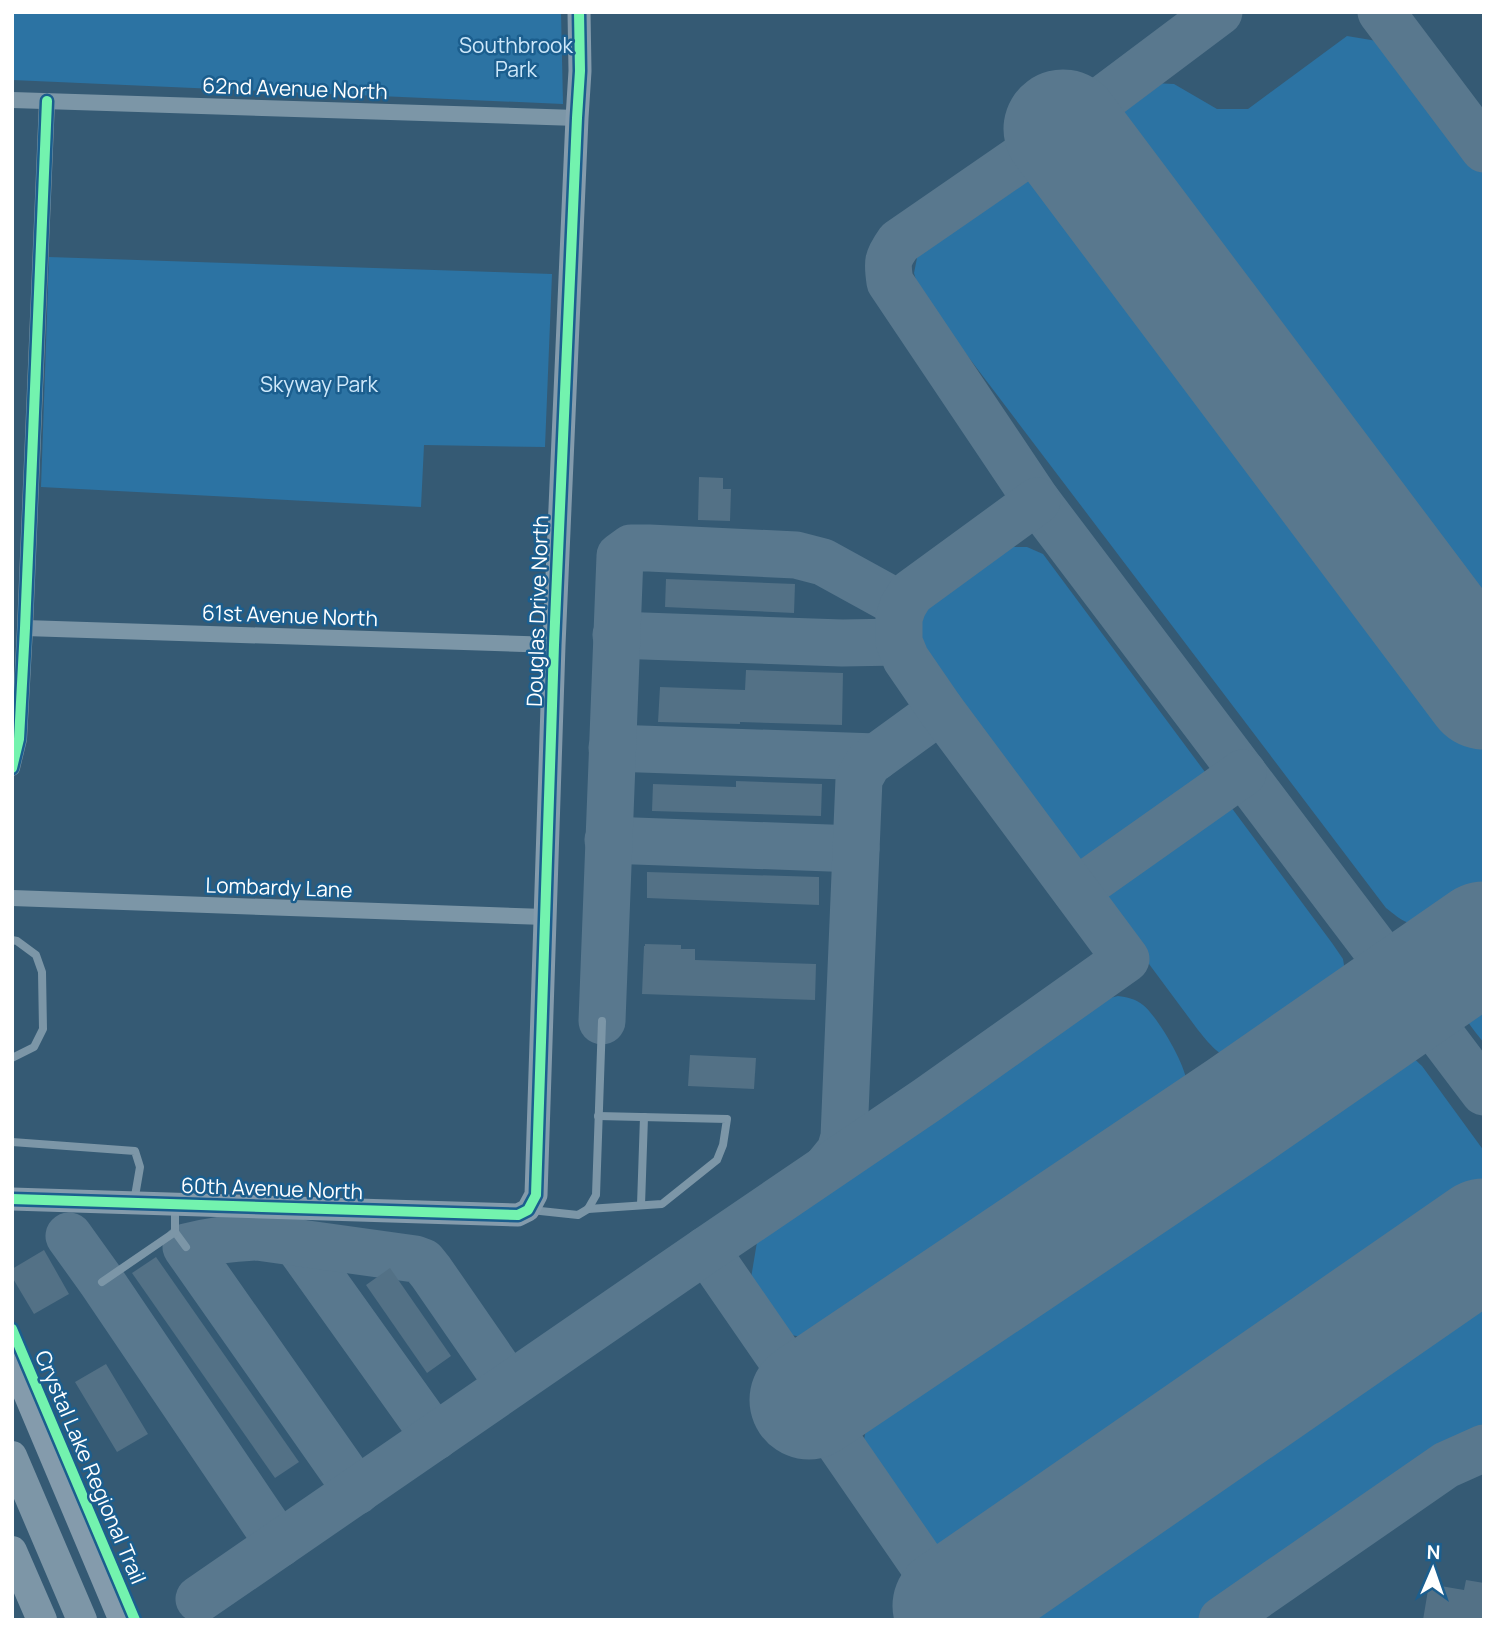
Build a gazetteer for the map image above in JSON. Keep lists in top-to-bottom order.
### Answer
{
  "streets": {
    "street": [
      "62nd Avenue North",
      "Douglas Drive North",
      "61st Avenue North",
      "Lombardy Lane",
      "60th Avenue North"
    ],
    "cycle path": ["Crystal Lake Regional Trail"]
  },
  "crossings": [
    ["62nd Avenue North", "Douglas Drive North"],
    ["Douglas Drive North", "61st Avenue North"],
    ["Douglas Drive North", "Lombardy Lane"],
    ["Douglas Drive North", "60th Avenue North"]
  ],
  "parks": ["Southbrook Park", "Skyway Park"],
  "north": "top"
}
